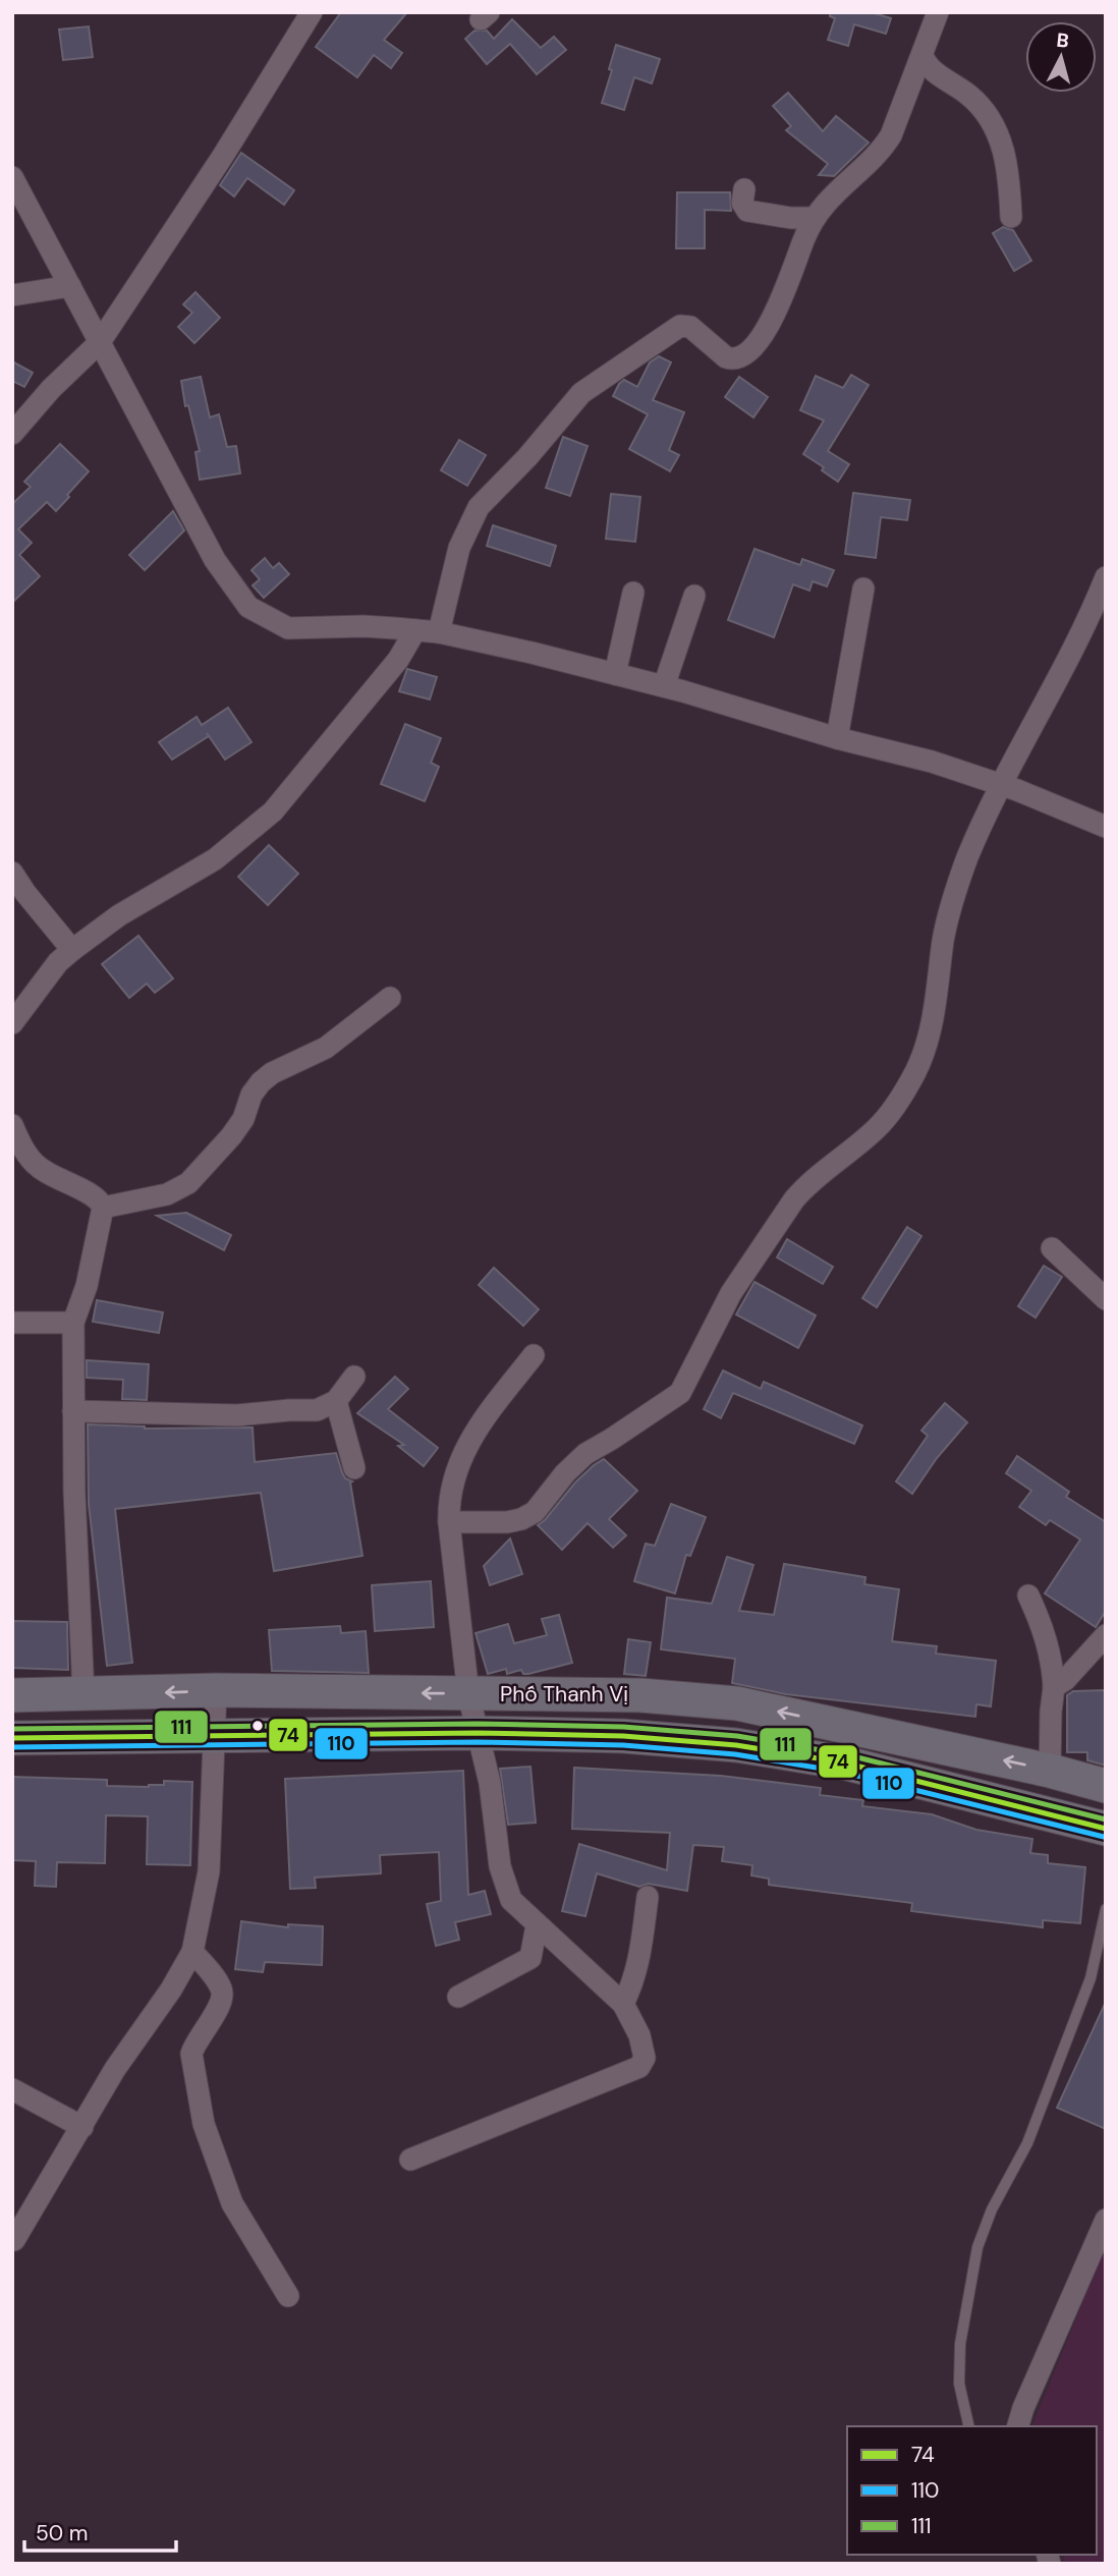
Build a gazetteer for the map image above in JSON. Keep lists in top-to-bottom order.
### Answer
{
  "streets": {
    "main road": ["Phố Thanh Vị"]
  },
  "lines": ["transit line 111", "transit line 74", "transit line 110"],
  "legend": ["74", "110", "111"],
  "scale_bar": "50 m",
  "north": "top"
}
